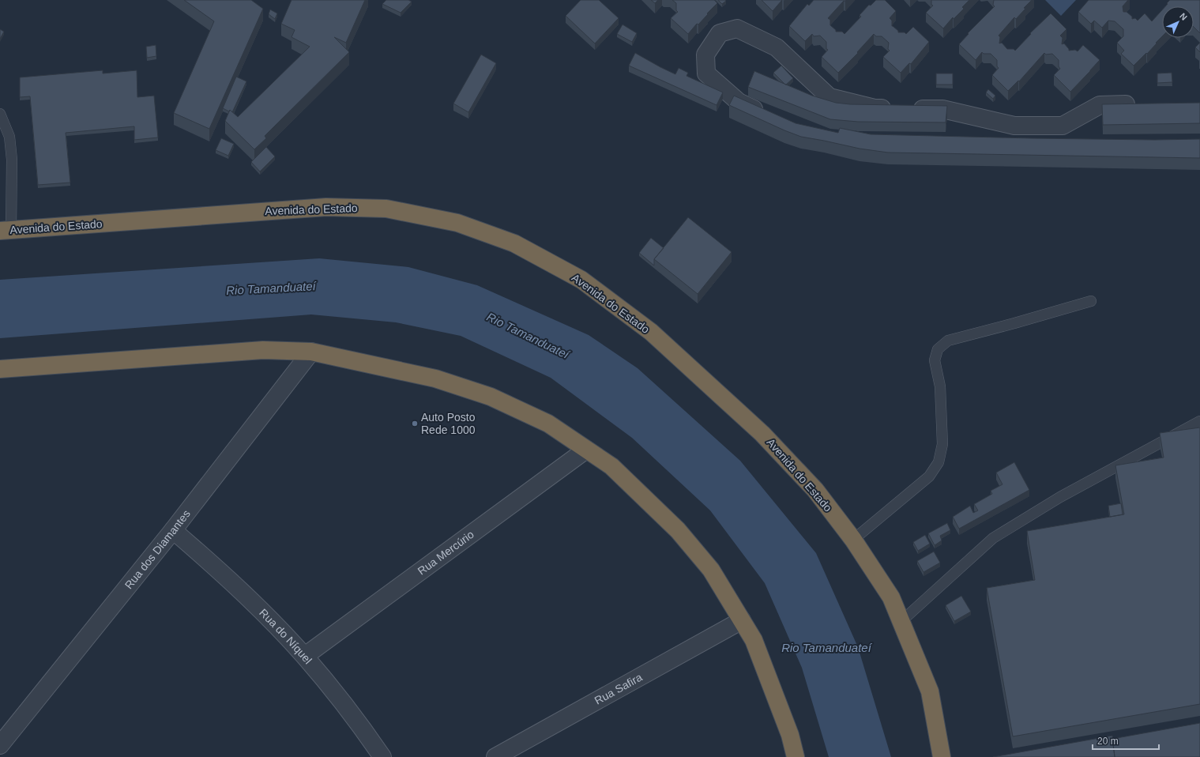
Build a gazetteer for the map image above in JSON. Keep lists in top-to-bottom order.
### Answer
{
  "streets": {
    "highway": ["Avenida do Estado"],
    "street": [
      "Rua dos Diamantes",
      "Rua Mercúrio",
      "Rua do Níquel",
      "Rua Safira"
    ]
  },
  "crossings": [
    ["Rua dos Diamantes", "Rua do Níquel"],
    ["Rua Mercúrio", "Rua do Níquel"]
  ],
  "water": ["Rio Tamanduateí"],
  "places": ["Auto Posto Rede 1000"],
  "scale_bar": "20 m",
  "north": "top right"
}
